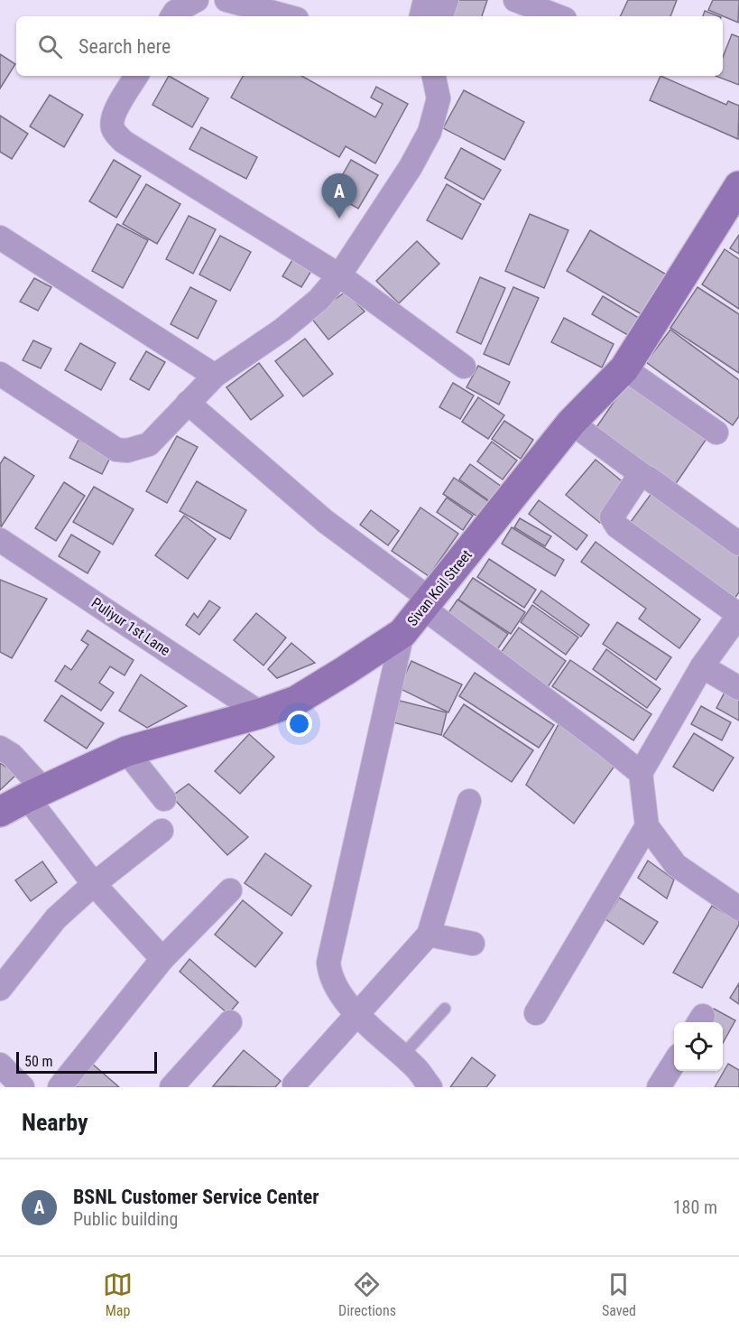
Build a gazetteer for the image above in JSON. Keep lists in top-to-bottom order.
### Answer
{
  "streets": {
    "street": ["Sivan Koil Street", "Puliyur 1st Lane"]
  },
  "crossings": [
    ["Sivan Koil Street", "Puliyur 1st Lane"]
  ],
  "scale_bar": "50 m",
  "page": {
    "search": "Search here",
    "pins": "A",
    "scale": "50 m",
    "heading": "Nearby",
    "list": [
      {
        "mark": "A",
        "name": "BSNL Customer Service Center",
        "note": "Public building",
        "value": "180 m"
      }
    ],
    "nav": ["Map", "Directions", "Saved"]
  }
}
